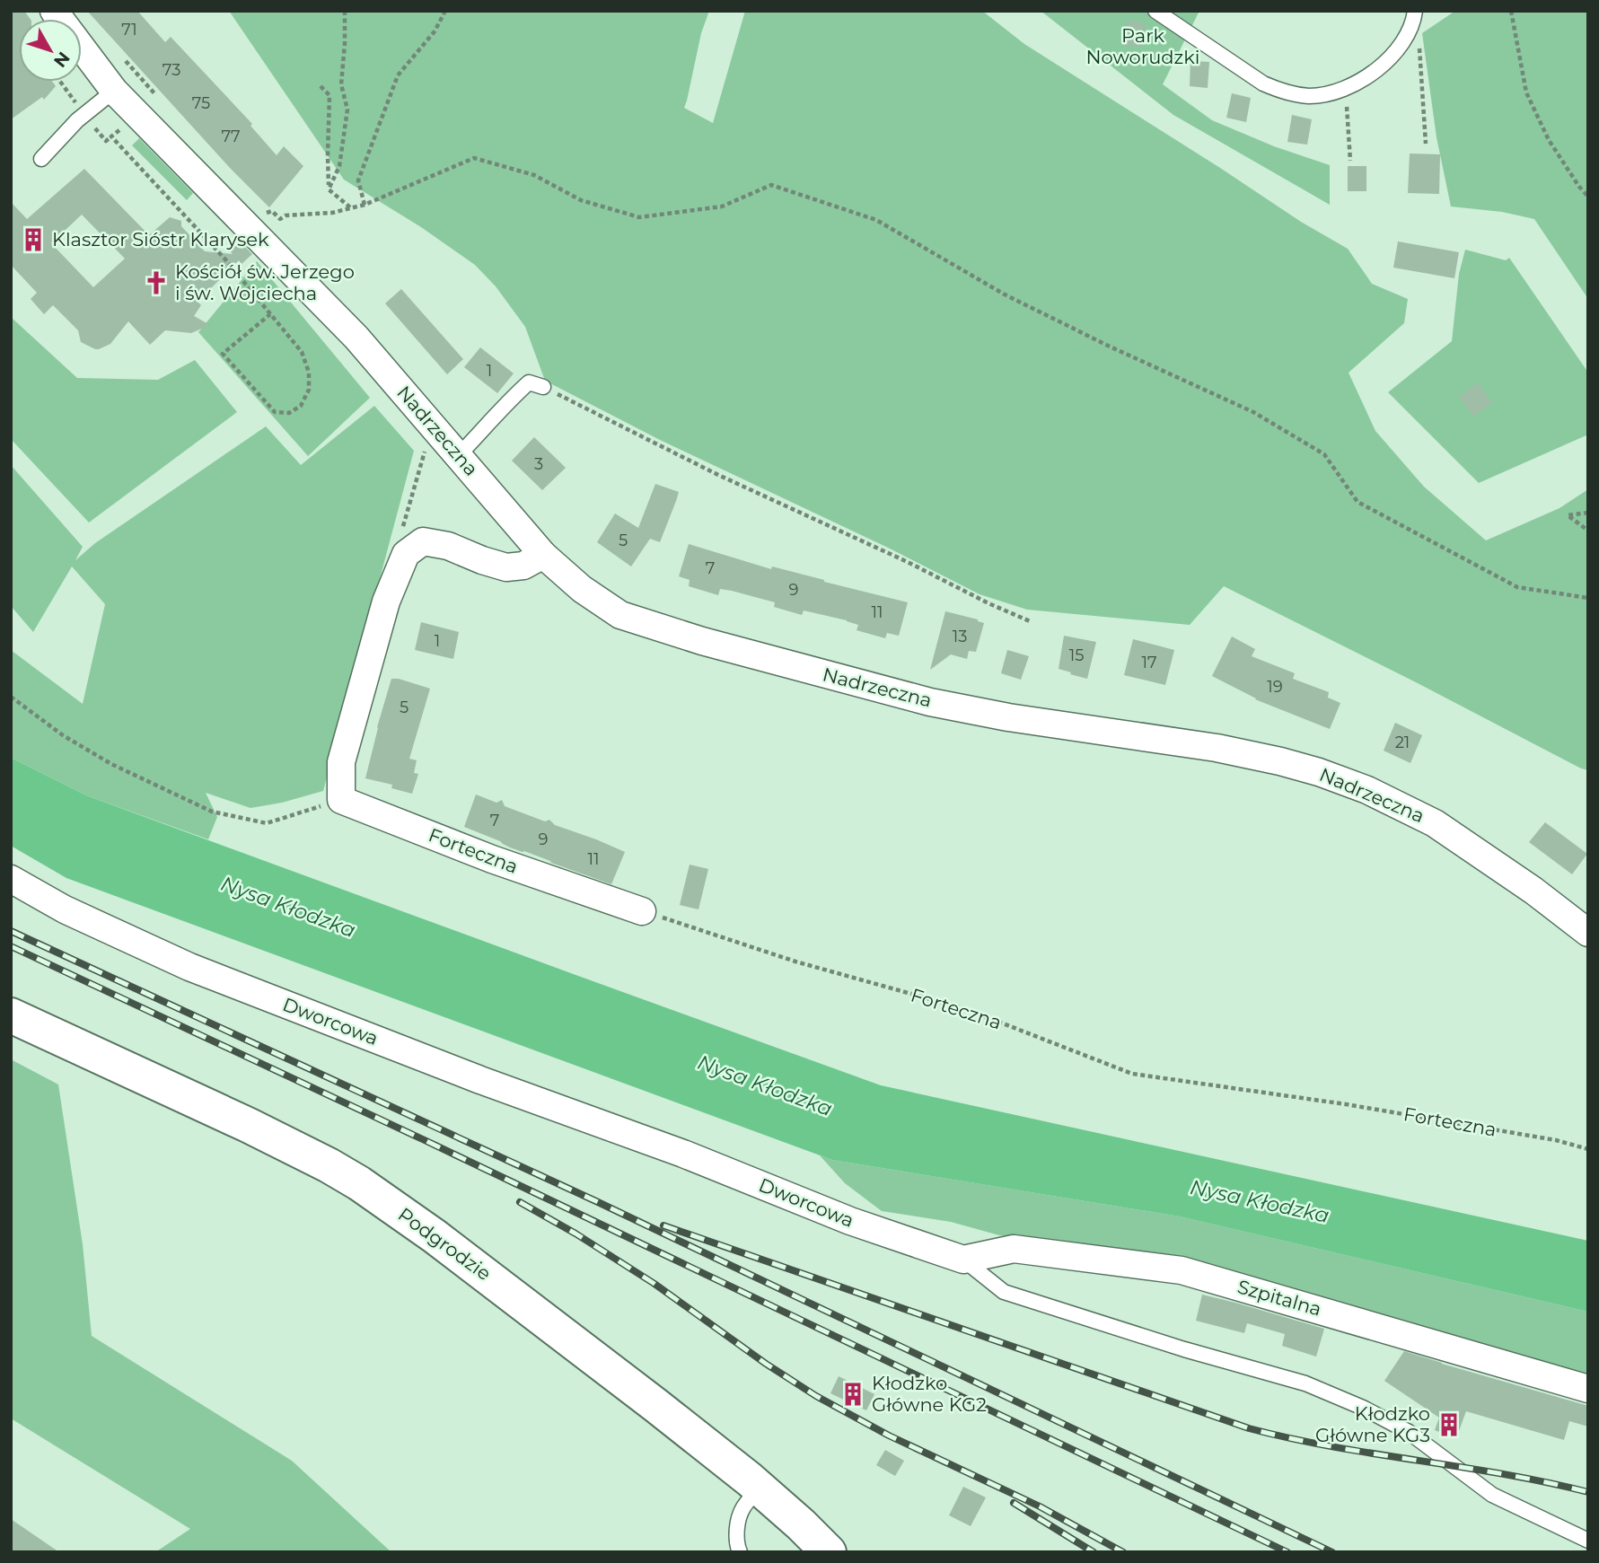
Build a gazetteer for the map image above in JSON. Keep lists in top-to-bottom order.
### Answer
{
  "streets": {
    "main road": ["Podgrodzie"],
    "street": [
      "Nadrzeczna",
      "Forteczna",
      "Dworcowa",
      "Szpitalna"
    ]
  },
  "crossings": [
    ["Dworcowa", "Szpitalna"]
  ],
  "water": ["Nysa Kłodzka"],
  "parks": ["Park Noworudzki"],
  "places": {
    "building": ["Klasztor Sióstr Klarysek", "Kłodzko Główne KG2", "Kłodzko Główne KG3"],
    "church": ["Kościół św. Jerzego i św. Wojciecha"]
  },
  "house_numbers": [
    "71",
    "73",
    "75",
    "77",
    "1",
    "3",
    "5",
    "7",
    "9",
    "11",
    "13",
    "1",
    "15",
    "17",
    "19",
    "5",
    "21",
    "7",
    "9",
    "11"
  ],
  "north": "bottom right"
}
